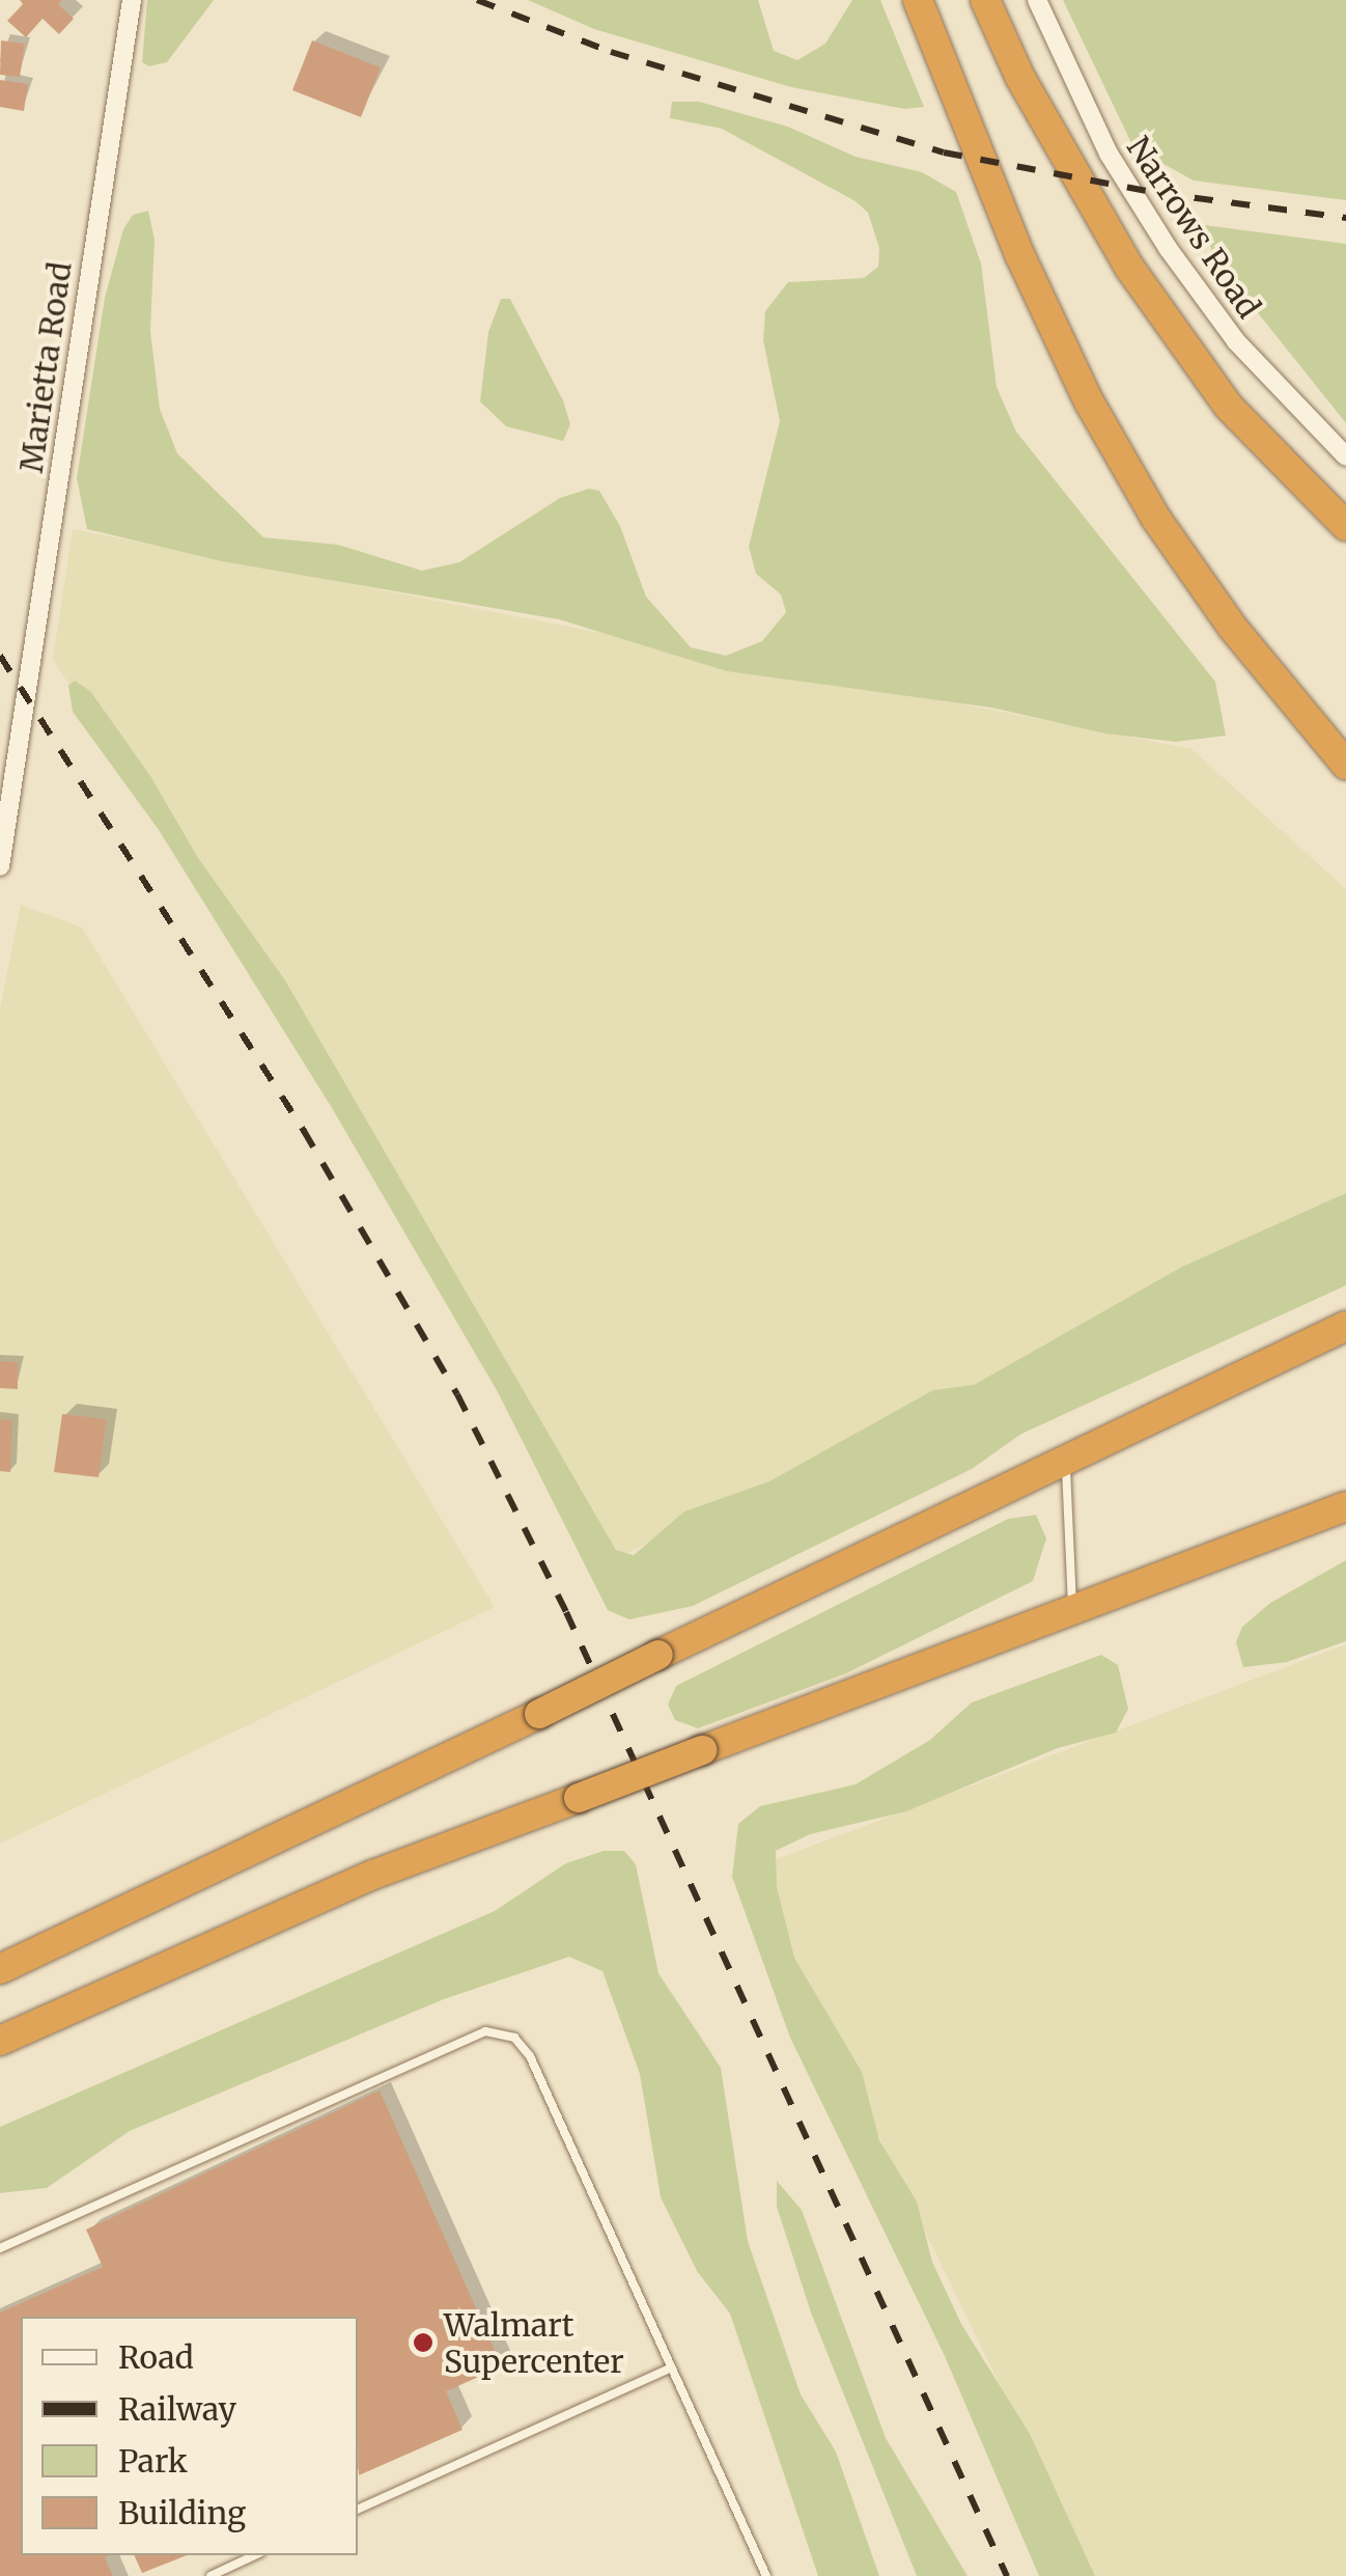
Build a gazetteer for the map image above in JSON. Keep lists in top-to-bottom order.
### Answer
{
  "streets": {
    "street": ["Narrows Road", "Marietta Road"]
  },
  "places": ["Walmart Supercenter"],
  "legend": [
    "Road",
    "Railway",
    "Park",
    "Building"
  ]
}
